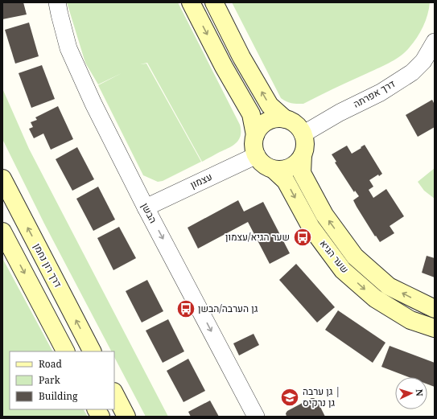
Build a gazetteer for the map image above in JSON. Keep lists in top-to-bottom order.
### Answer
{
  "streets": {
    "street": [
      "דרך אפרתה",
      "עצמון",
      "הבשן",
      "שער הגיא",
      "דרך רון נחמן"
    ]
  },
  "crossings": [
    ["דרך אפרתה", "עצמון"],
    ["דרך אפרתה", "שער הגיא"],
    ["עצמון", "הבשן"],
    ["עצמון", "שער הגיא"]
  ],
  "places": {
    "bus stop": ["שער הגיא/עצמון", "גן הערבה/הבשן"],
    "school or university": ["גן ערבה | גן נרקיס"]
  },
  "legend": ["Road", "Park", "Building"],
  "north": "right"
}
